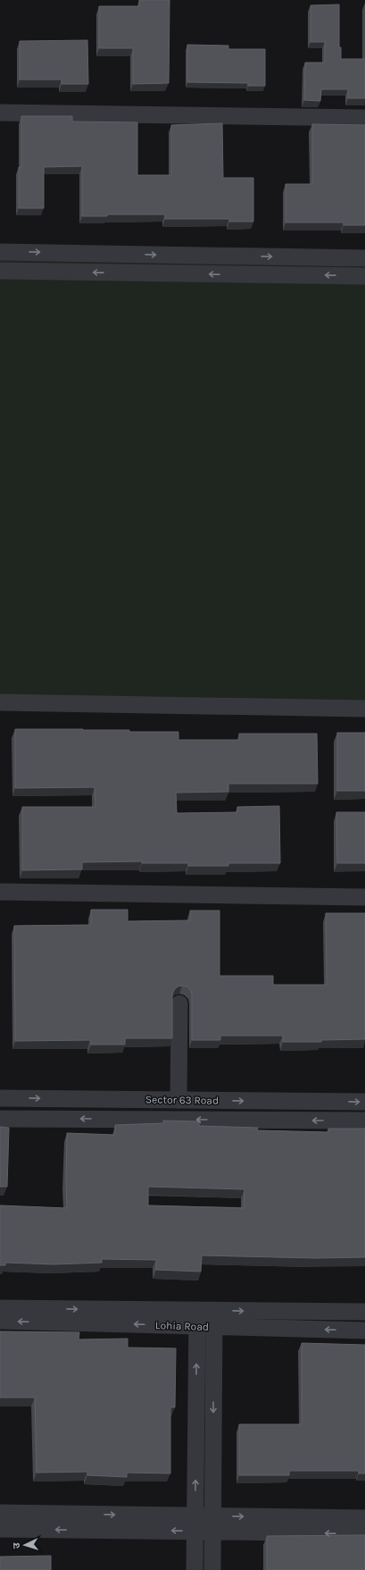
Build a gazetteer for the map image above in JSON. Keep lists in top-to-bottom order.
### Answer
{
  "streets": {
    "street": ["Sector 63 Road", "Lohia Road"]
  },
  "north": "left"
}
